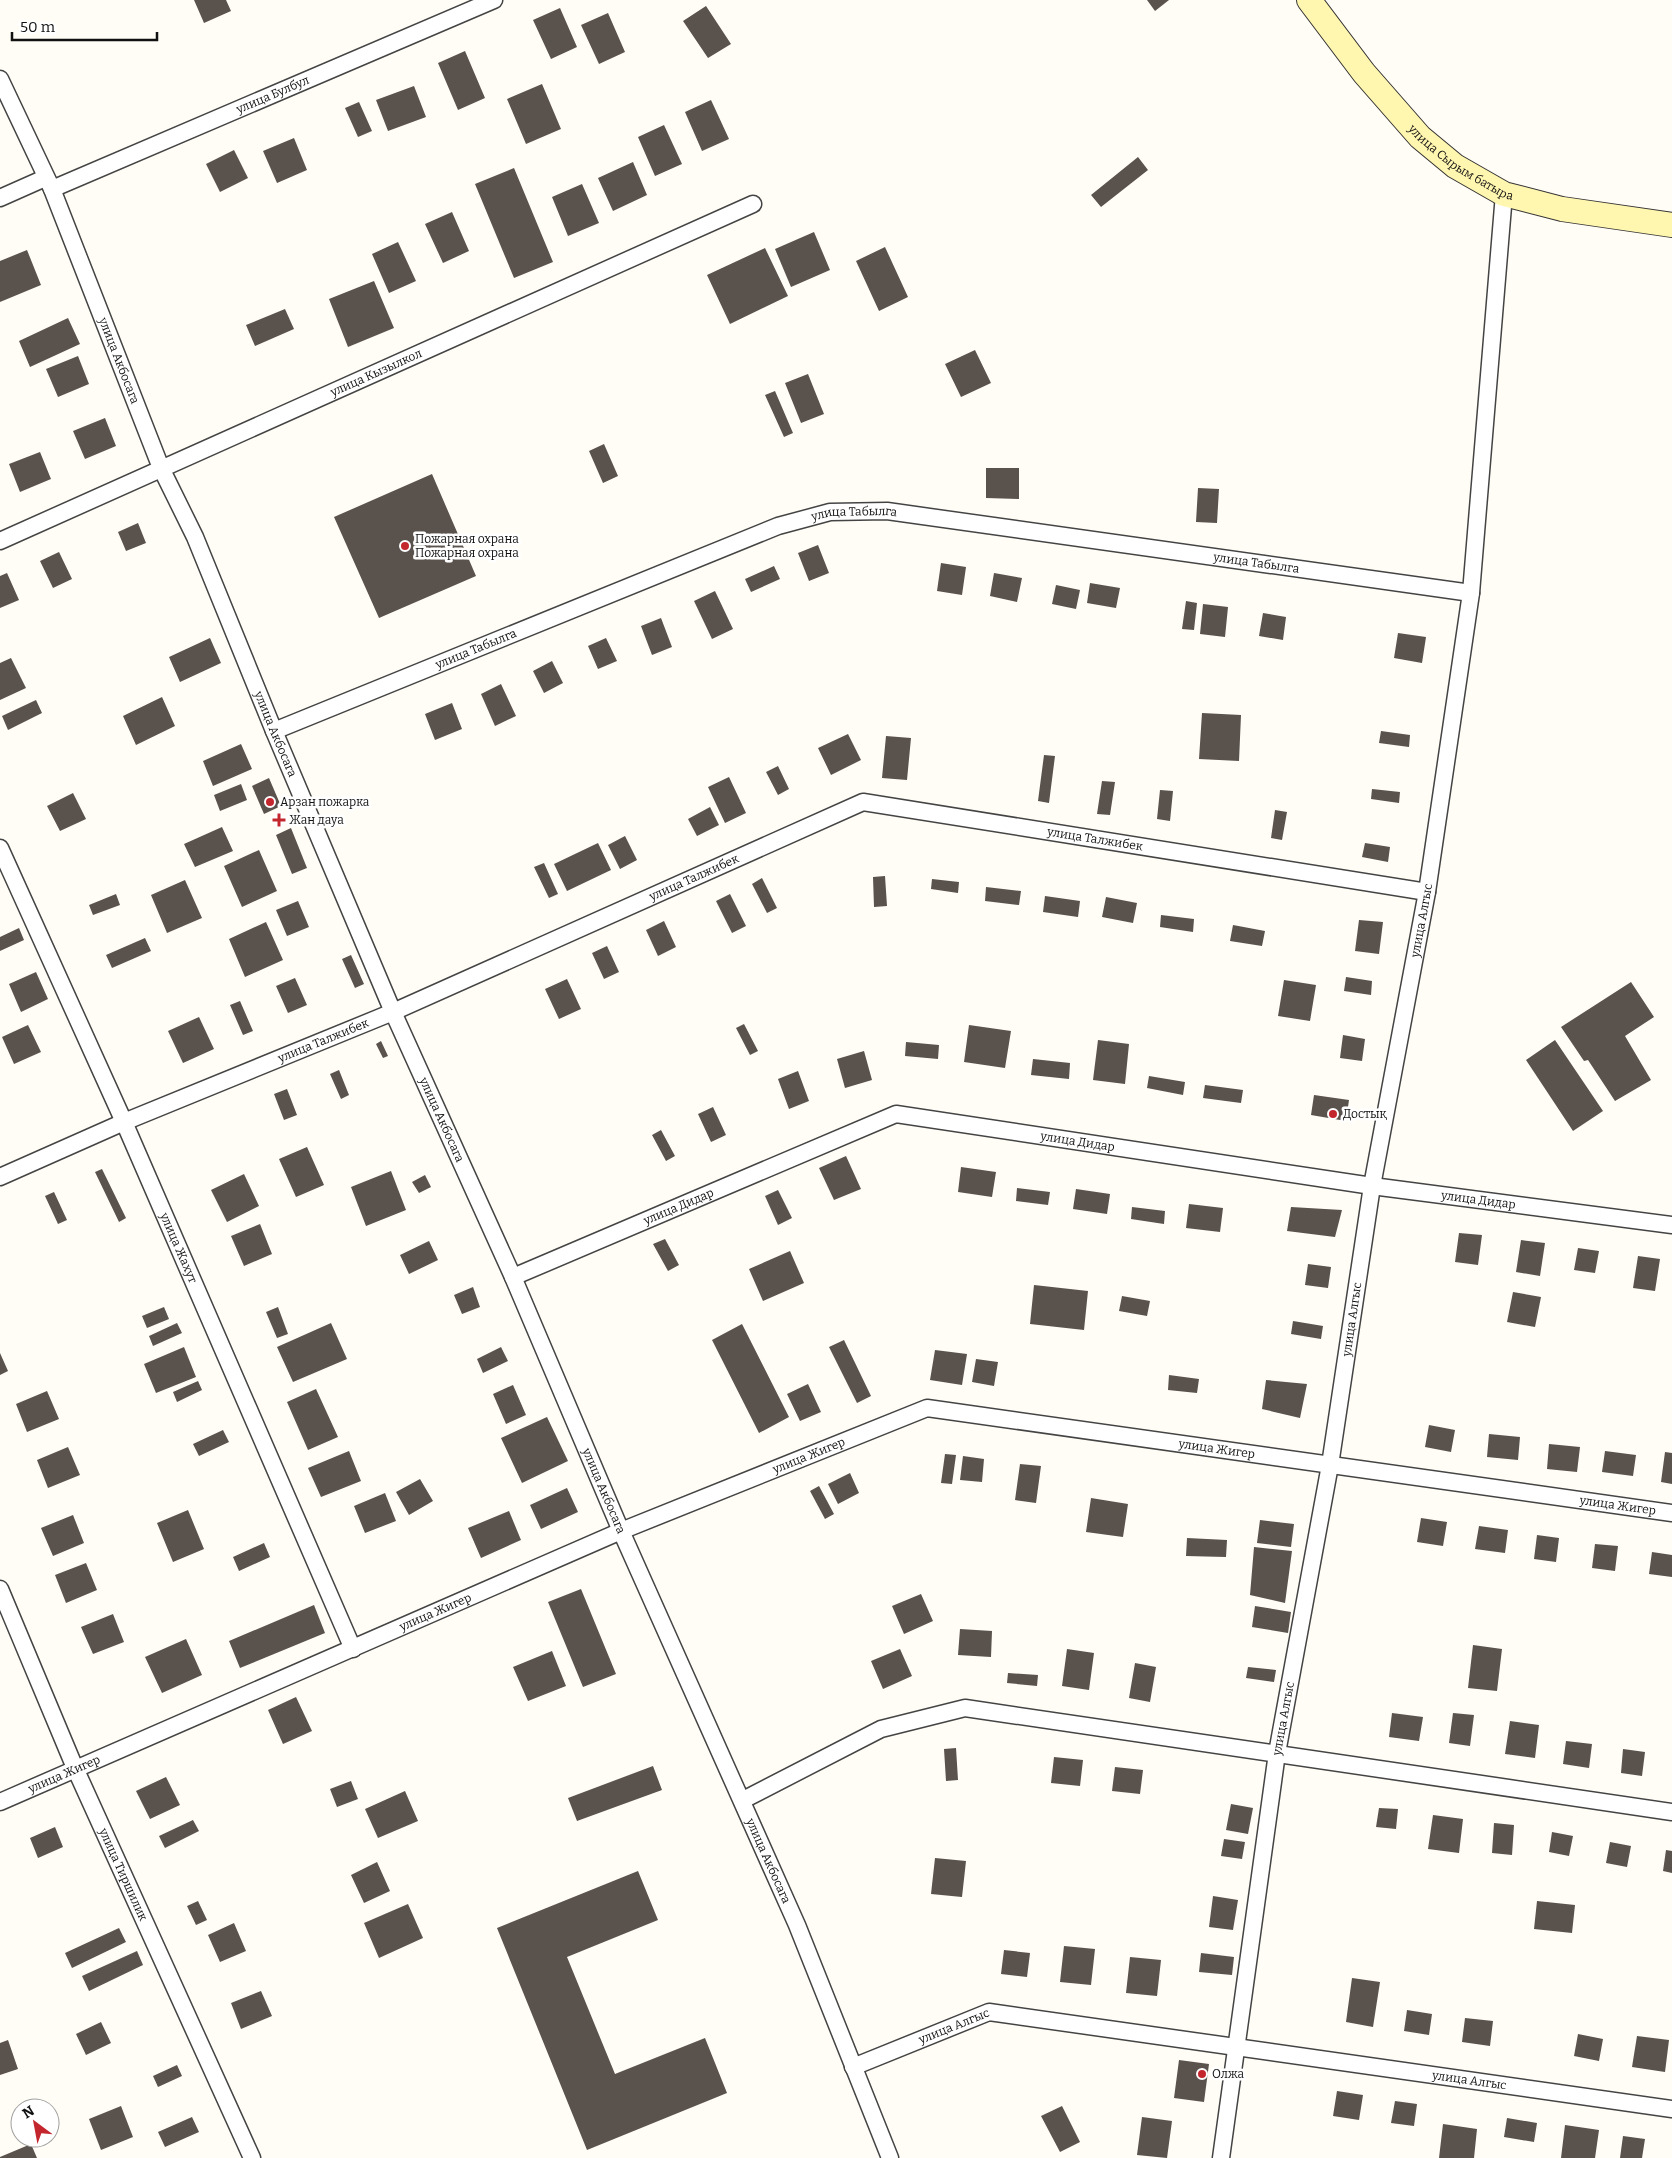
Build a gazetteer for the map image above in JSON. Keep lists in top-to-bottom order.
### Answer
{
  "streets": {
    "street": [
      "улица Булбул",
      "улица Сырым батыра",
      "улица Акбосага",
      "улица Кызылкол",
      "улица Табылга",
      "улица Талжибек",
      "улица Алгыс",
      "улица Дидар",
      "улица Жахут",
      "улица Жигер",
      "улица Тиршилик"
    ]
  },
  "crossings": [
    ["улица Булбул", "улица Акбосага"],
    ["улица Сырым батыра", "улица Алгыс"],
    ["улица Акбосага", "улица Кызылкол"],
    ["улица Акбосага", "улица Табылга"],
    ["улица Акбосага", "улица Талжибек"],
    ["улица Акбосага", "улица Алгыс"],
    ["улица Акбосага", "улица Дидар"],
    ["улица Акбосага", "улица Жигер"],
    ["улица Табылга", "улица Алгыс"],
    ["улица Талжибек", "улица Алгыс"],
    ["улица Талжибек", "улица Жахут"],
    ["улица Алгыс", "улица Дидар"],
    ["улица Алгыс", "улица Жигер"],
    ["улица Жахут", "улица Жигер"],
    ["улица Жигер", "улица Тиршилик"]
  ],
  "places": {
    "other": [
      "Пожарная охрана Пожарная охрана",
      "Арзан пожарка",
      "Достық",
      "Олжа"
    ],
    "health": ["Жан дауа"]
  },
  "scale_bar": "50 m",
  "north": "top left"
}
